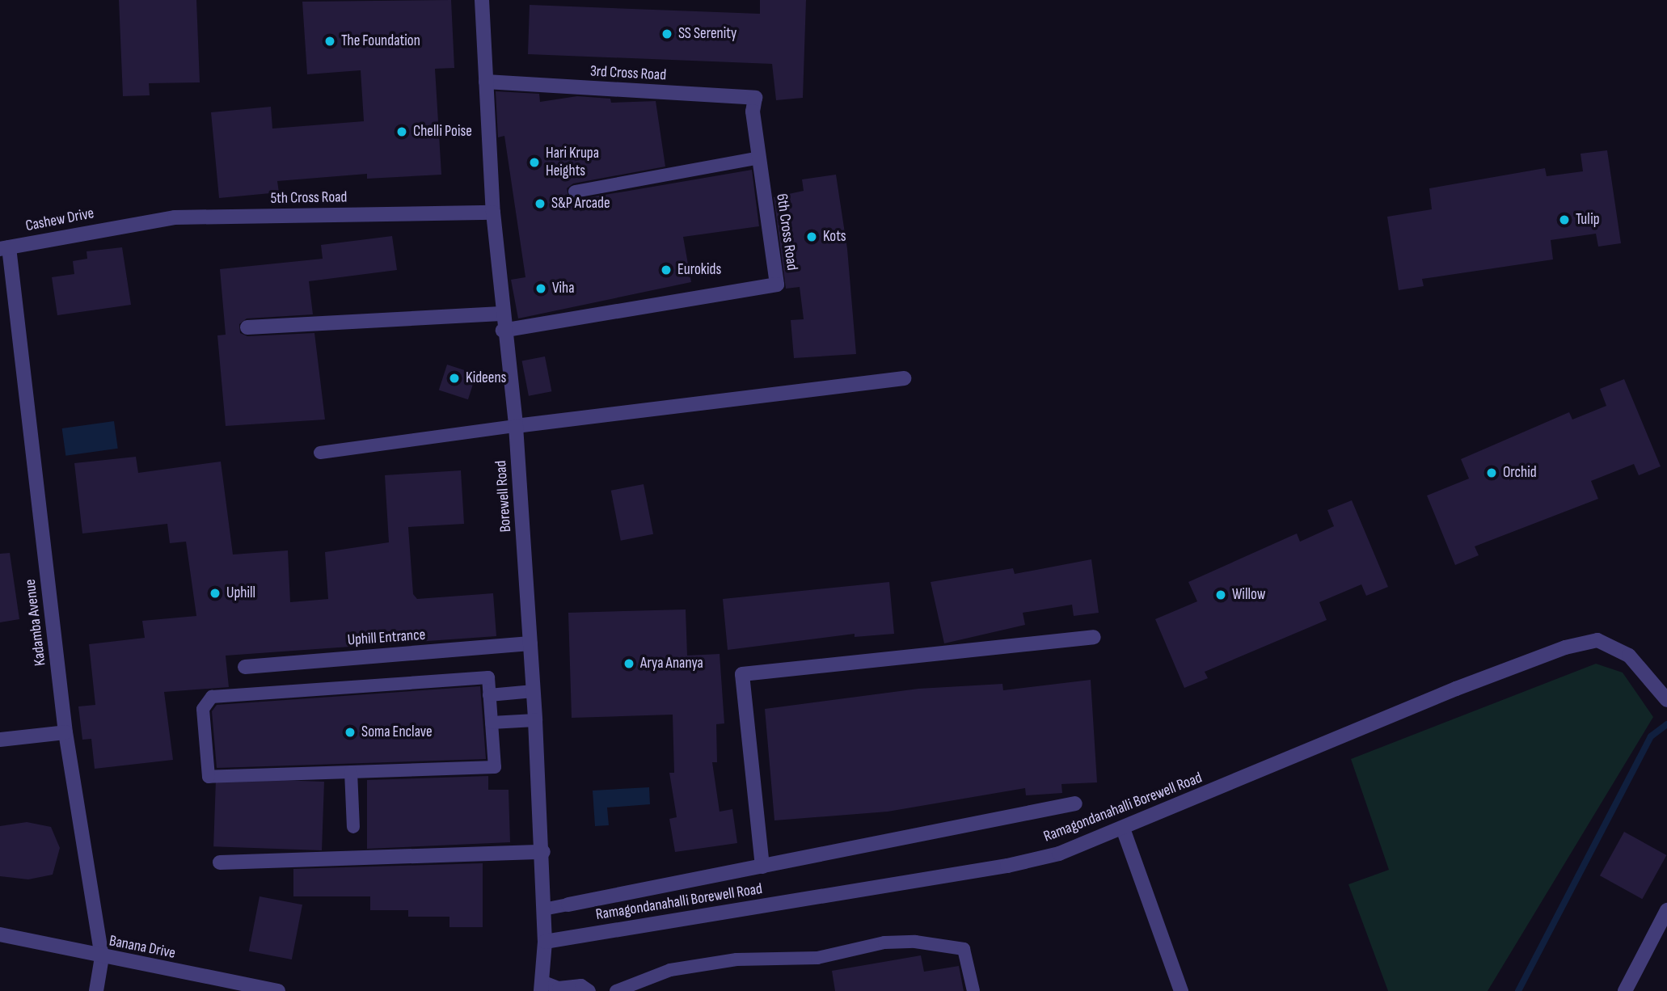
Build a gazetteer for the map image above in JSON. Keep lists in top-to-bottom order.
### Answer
{
  "streets": {
    "street": [
      "3rd Cross Road",
      "5th Cross Road",
      "Cashew Drive",
      "6th Cross Road",
      "Borewell Road",
      "Kadamba Avenue",
      "Uphill Entrance",
      "Ramagondanahalli Borewell Road",
      "Banana Drive"
    ]
  },
  "crossings": [
    ["3rd Cross Road", "6th Cross Road"],
    ["3rd Cross Road", "Borewell Road"],
    ["5th Cross Road", "Cashew Drive"],
    ["5th Cross Road", "Borewell Road"],
    ["Cashew Drive", "Kadamba Avenue"],
    ["6th Cross Road", "Borewell Road"],
    ["Borewell Road", "Uphill Entrance"],
    ["Borewell Road", "Ramagondanahalli Borewell Road"],
    ["Kadamba Avenue", "Banana Drive"]
  ],
  "places": [
    "SS Serenity",
    "The Foundation",
    "Chelli Poise",
    "Hari Krupa Heights",
    "S&P Arcade",
    "Tulip",
    "Kots",
    "Eurokids",
    "Viha",
    "Kideens",
    "Orchid",
    "Uphill",
    "Willow",
    "Arya Ananya",
    "Soma Enclave"
  ]
}
